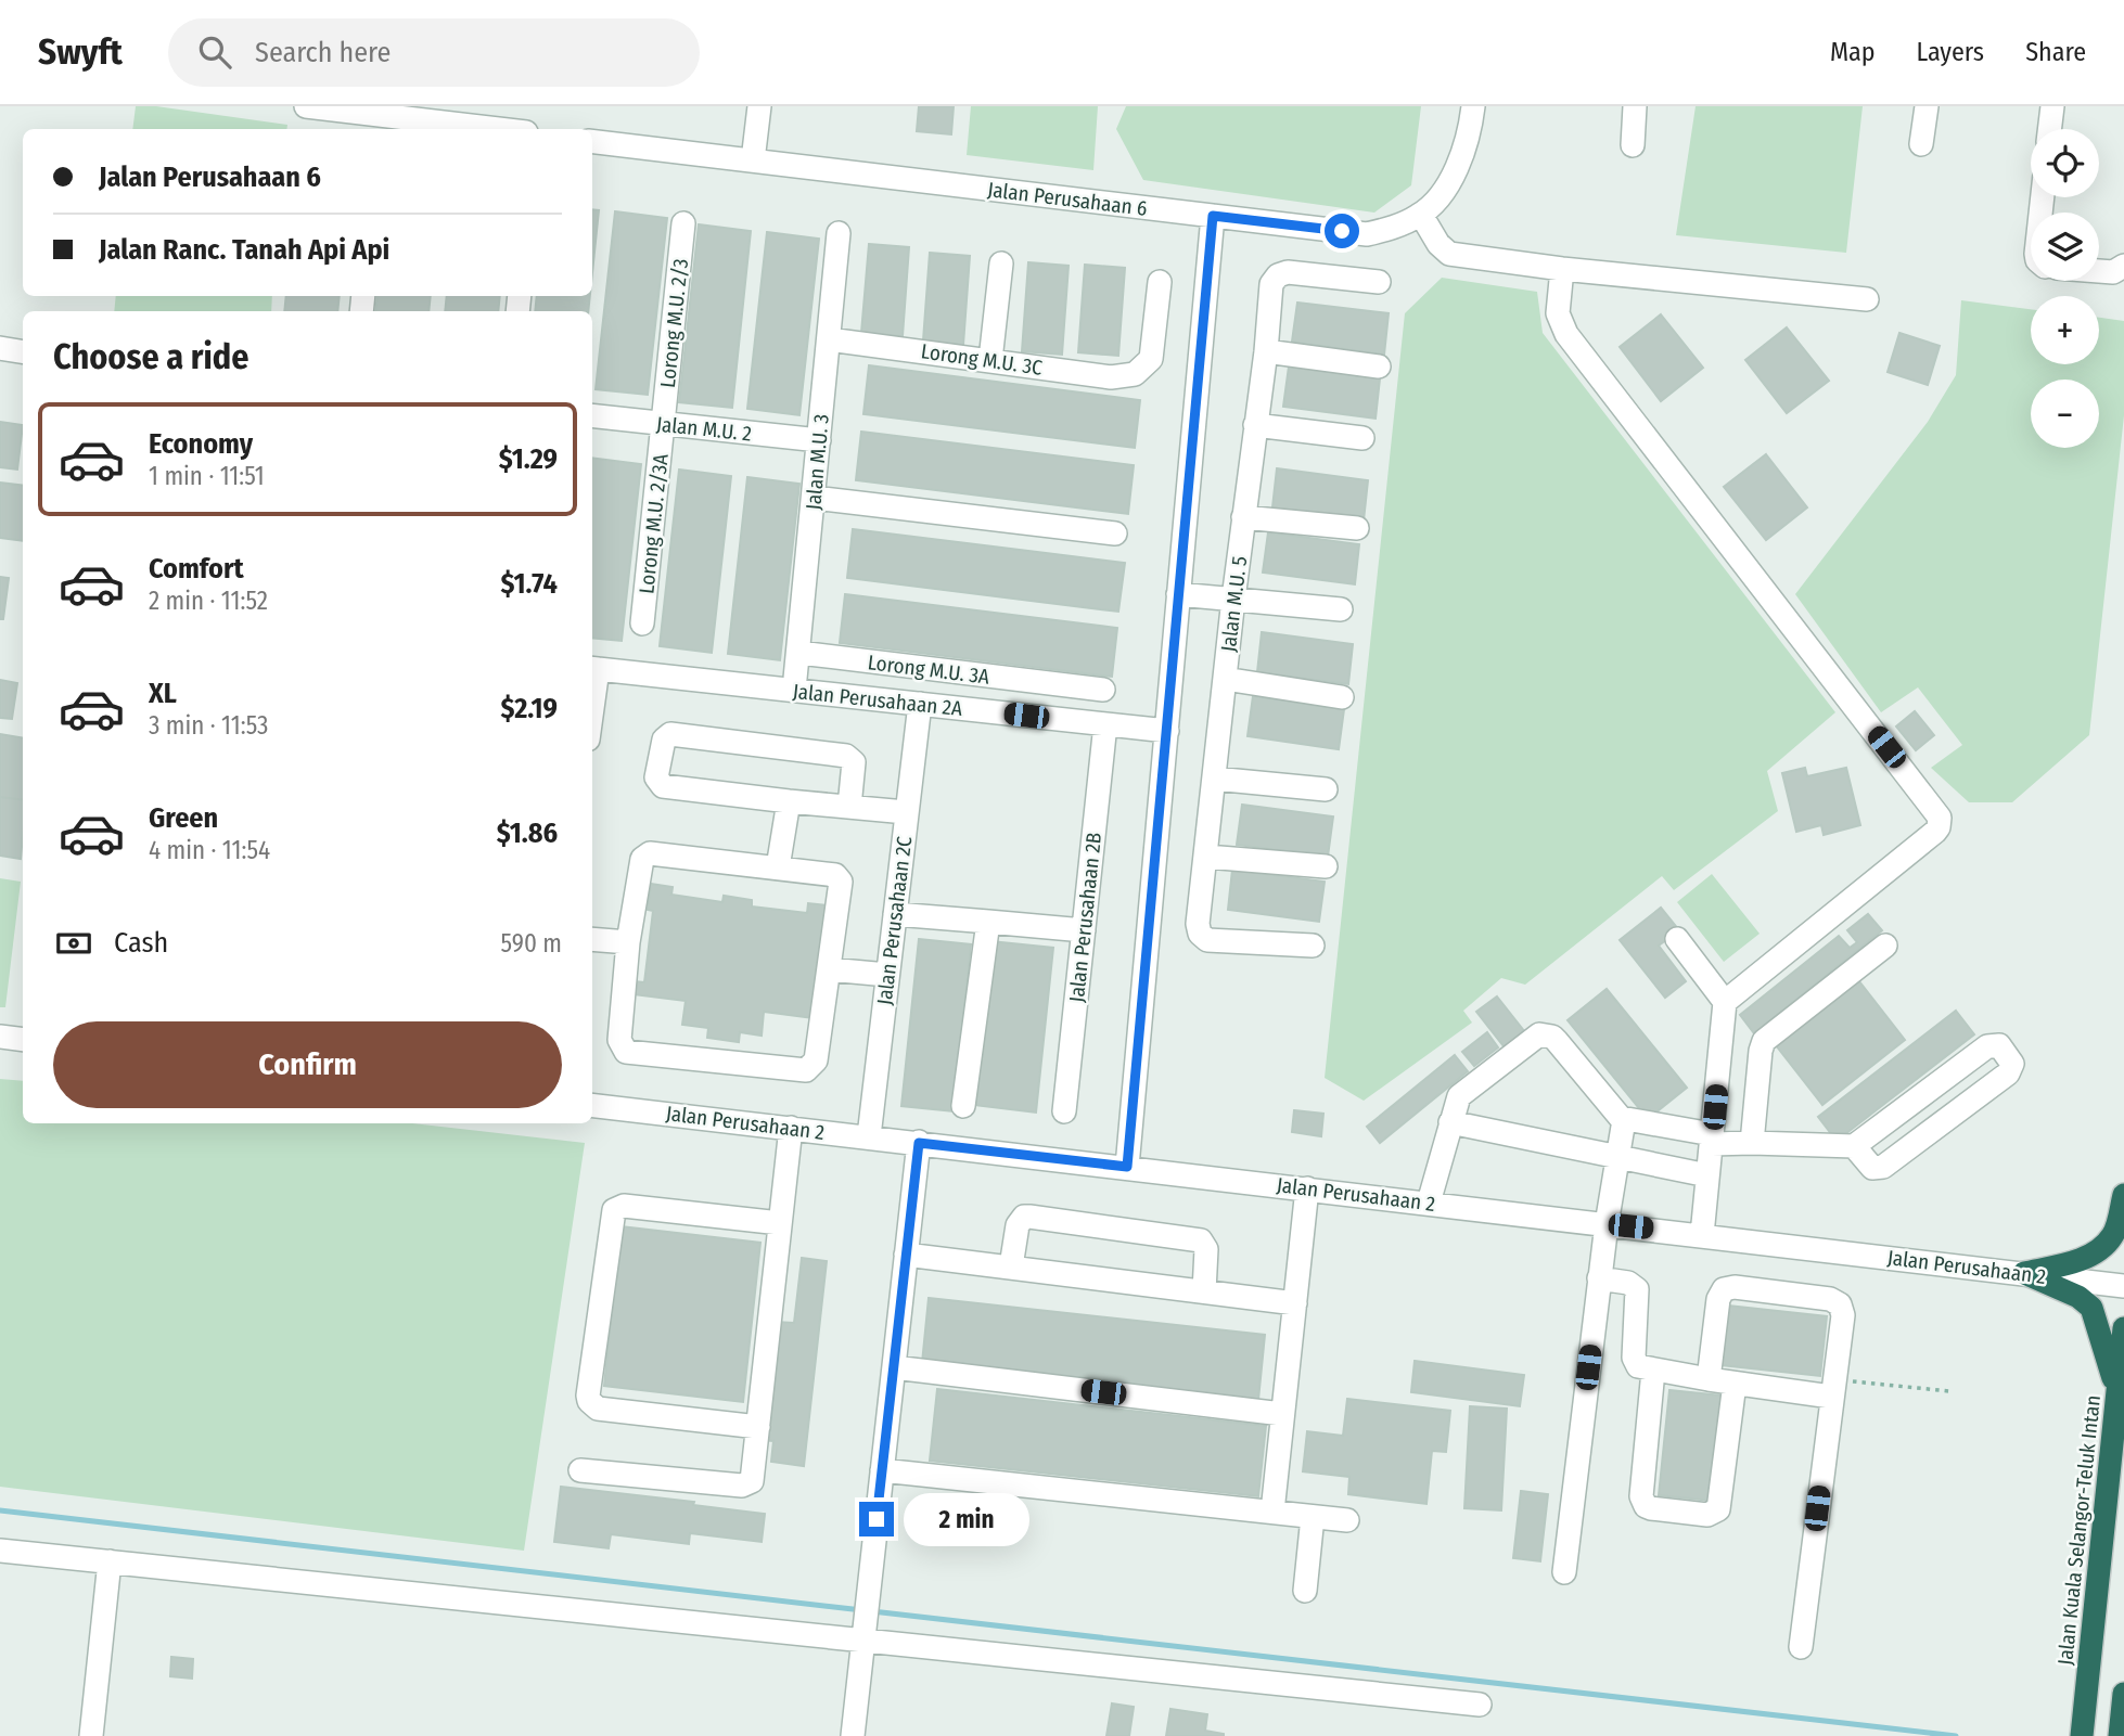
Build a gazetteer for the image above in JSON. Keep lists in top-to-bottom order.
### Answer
{
  "streets": {
    "highway": ["Jalan Kuala Selangor-Teluk Intan"],
    "street": [
      "Jalan Perusahaan 6",
      "Lorong M.U. 2/3",
      "Lorong M.U. 3C",
      "Jalan M.U. 2",
      "Jalan M.U. 3",
      "Lorong M.U. 2/3A",
      "Jalan M.U. 5",
      "Lorong M.U. 3A",
      "Jalan Perusahaan 2A",
      "Jalan Perusahaan 2B",
      "Jalan Perusahaan 2C",
      "Jalan Perusahaan 2"
    ]
  },
  "crossings": [
    ["Lorong M.U. 2/3", "Jalan M.U. 2"],
    ["Lorong M.U. 2/3", "Lorong M.U. 2/3A"],
    ["Lorong M.U. 3C", "Jalan M.U. 3"],
    ["Jalan M.U. 2", "Jalan M.U. 3"],
    ["Jalan M.U. 2", "Lorong M.U. 2/3A"],
    ["Jalan M.U. 3", "Lorong M.U. 3A"],
    ["Jalan M.U. 3", "Jalan Perusahaan 2A"],
    ["Jalan Perusahaan 2A", "Jalan Perusahaan 2B"],
    ["Jalan Perusahaan 2A", "Jalan Perusahaan 2C"],
    ["Jalan Perusahaan 2C", "Jalan Perusahaan 2"]
  ],
  "page": {
    "header": "Swyft",
    "search": "Search here",
    "nav": ["Map", "Layers", "Share"],
    "map_buttons": ["+", "−"],
    "banner": ["Jalan Perusahaan 6", "Jalan Ranc. Tanah Api Api"],
    "heading": "Choose a ride",
    "list": [
      {
        "name": "Economy",
        "note": "1 min · 11:51",
        "value": "$1.29"
      },
      {
        "name": "Comfort",
        "note": "2 min · 11:52",
        "value": "$1.74"
      },
      {
        "name": "XL",
        "note": "3 min · 11:53",
        "value": "$2.19"
      },
      {
        "name": "Green",
        "note": "4 min · 11:54",
        "value": "$1.86"
      }
    ],
    "pay": ["Cash", "590 m"],
    "buttons": "Confirm",
    "bubble": "2 min"
  }
}
